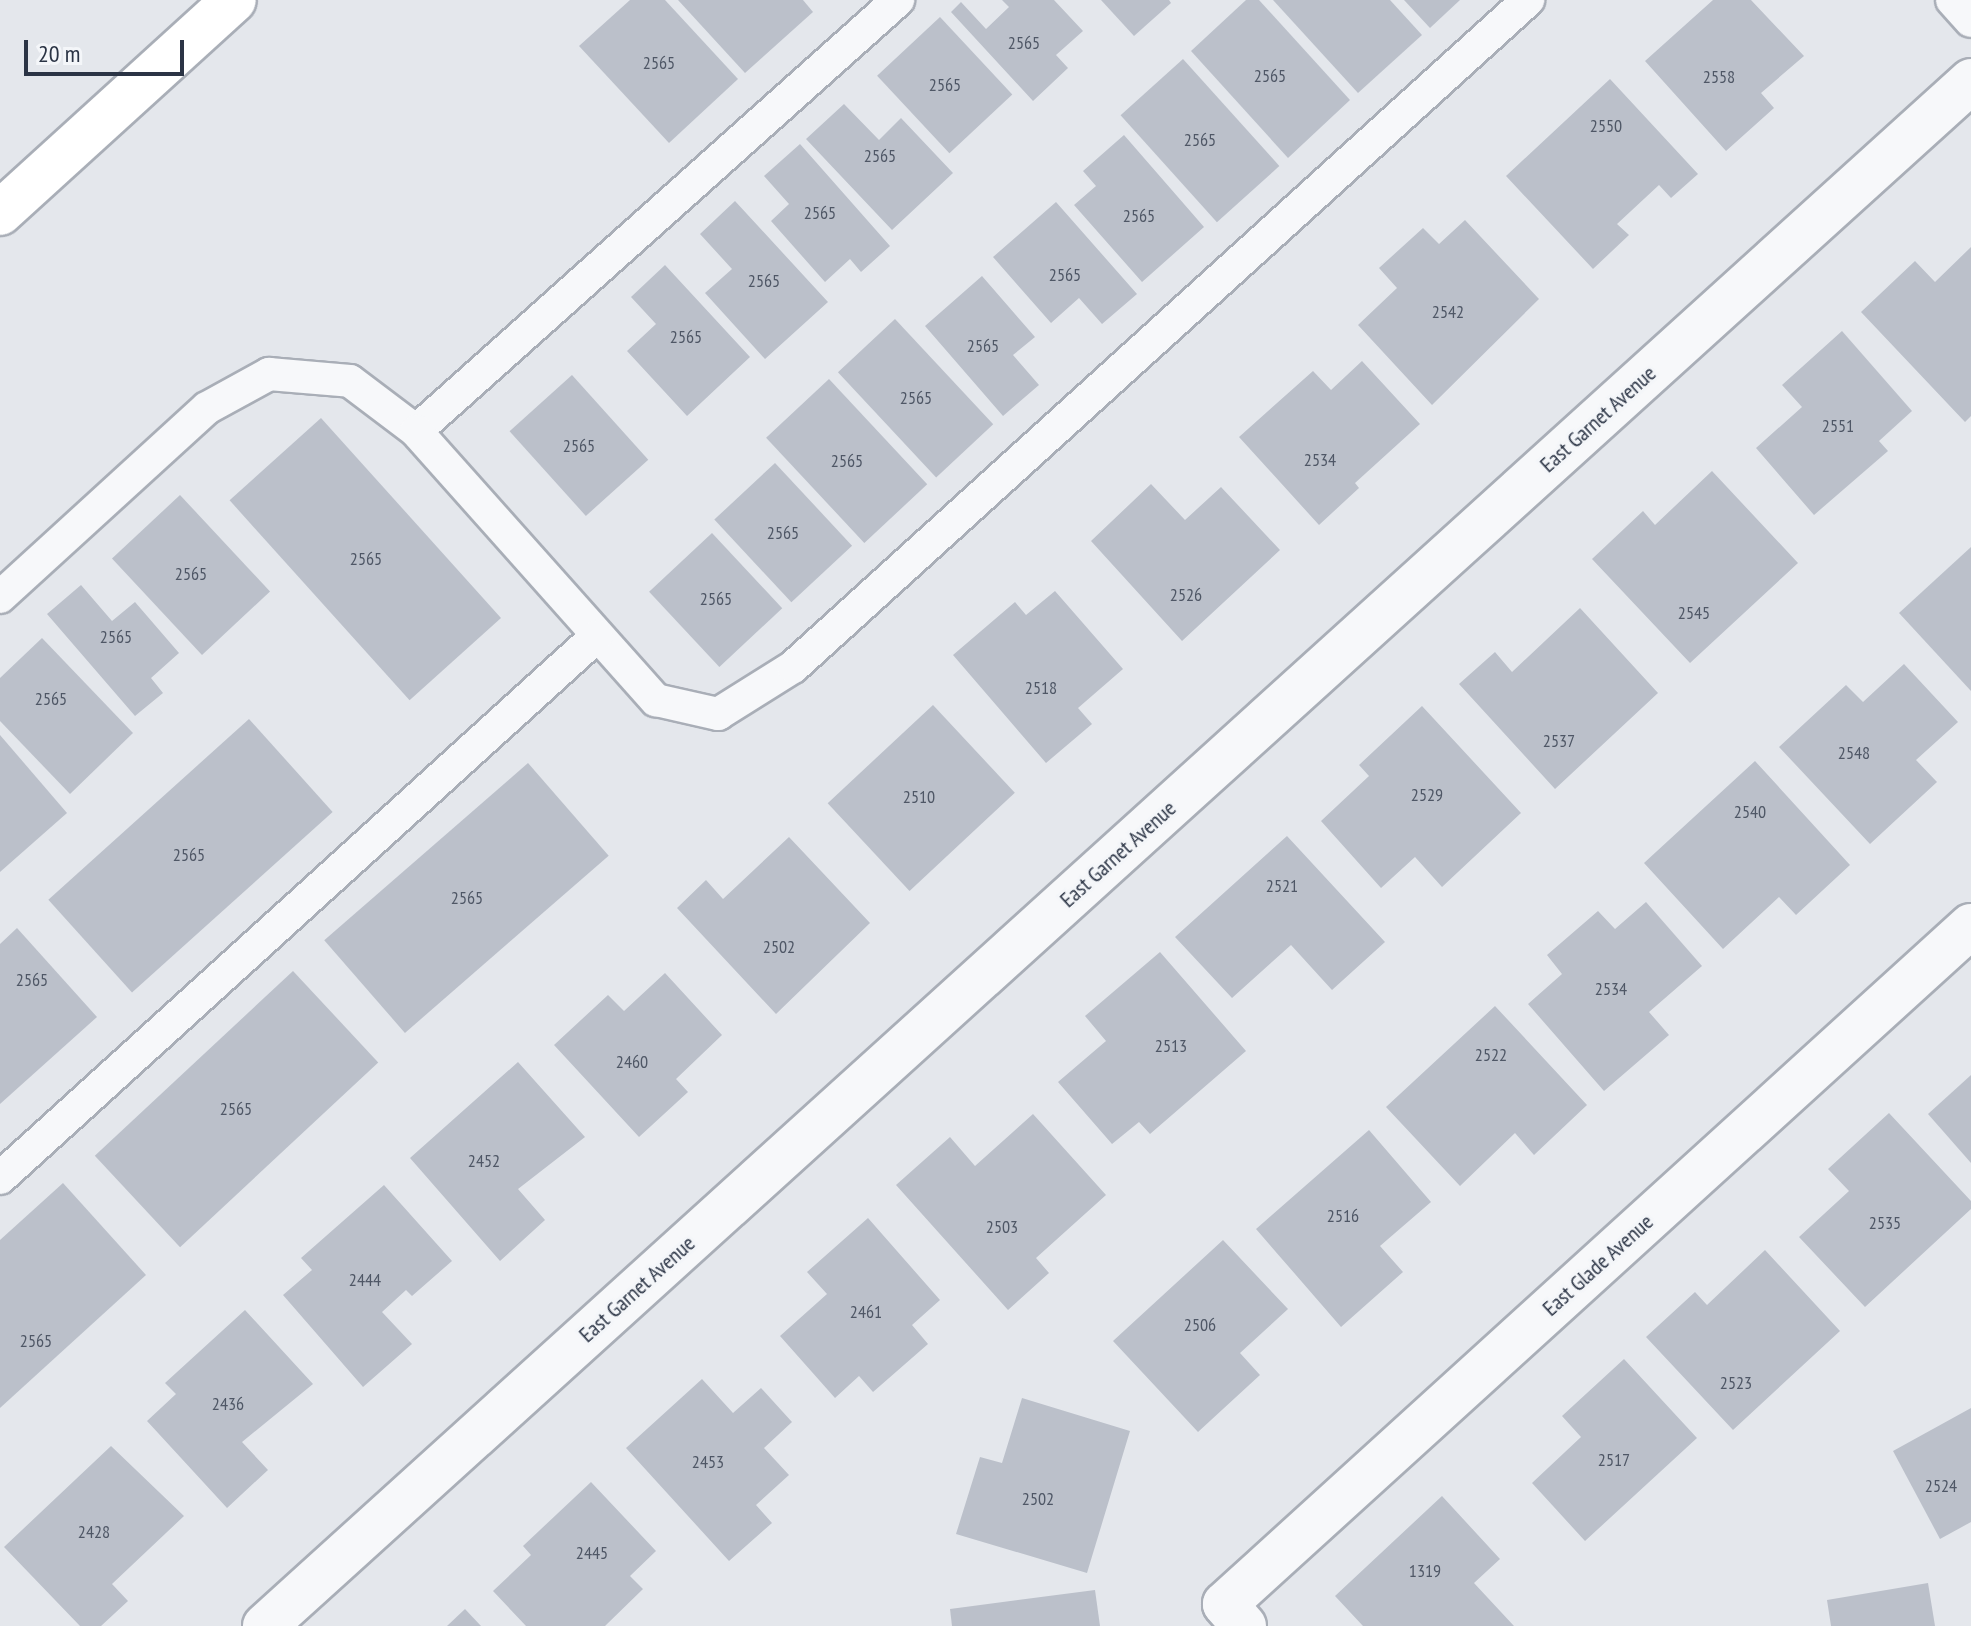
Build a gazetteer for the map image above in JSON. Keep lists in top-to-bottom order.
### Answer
{
  "streets": {
    "street": ["East Garnet Avenue", "East Glade Avenue"]
  },
  "house_numbers": [
    "2565",
    "2565",
    "2565",
    "2558",
    "2565",
    "2550",
    "2565",
    "2565",
    "2565",
    "2565",
    "2565",
    "2565",
    "2542",
    "2565",
    "2565",
    "2565",
    "2551",
    "2565",
    "2534",
    "2565",
    "2565",
    "2565",
    "2565",
    "2526",
    "2565",
    "2545",
    "2565",
    "2518",
    "2565",
    "2537",
    "2548",
    "2529",
    "2510",
    "2540",
    "2565",
    "2521",
    "2565",
    "2502",
    "2565",
    "2534",
    "2513",
    "2522",
    "2460",
    "2565",
    "2452",
    "2516",
    "2535",
    "2503",
    "2444",
    "2461",
    "2506",
    "2565",
    "2523",
    "2436",
    "2517",
    "2453",
    "2524",
    "2502",
    "2428",
    "2445",
    "1319"
  ],
  "scale_bar": "20 m"
}
